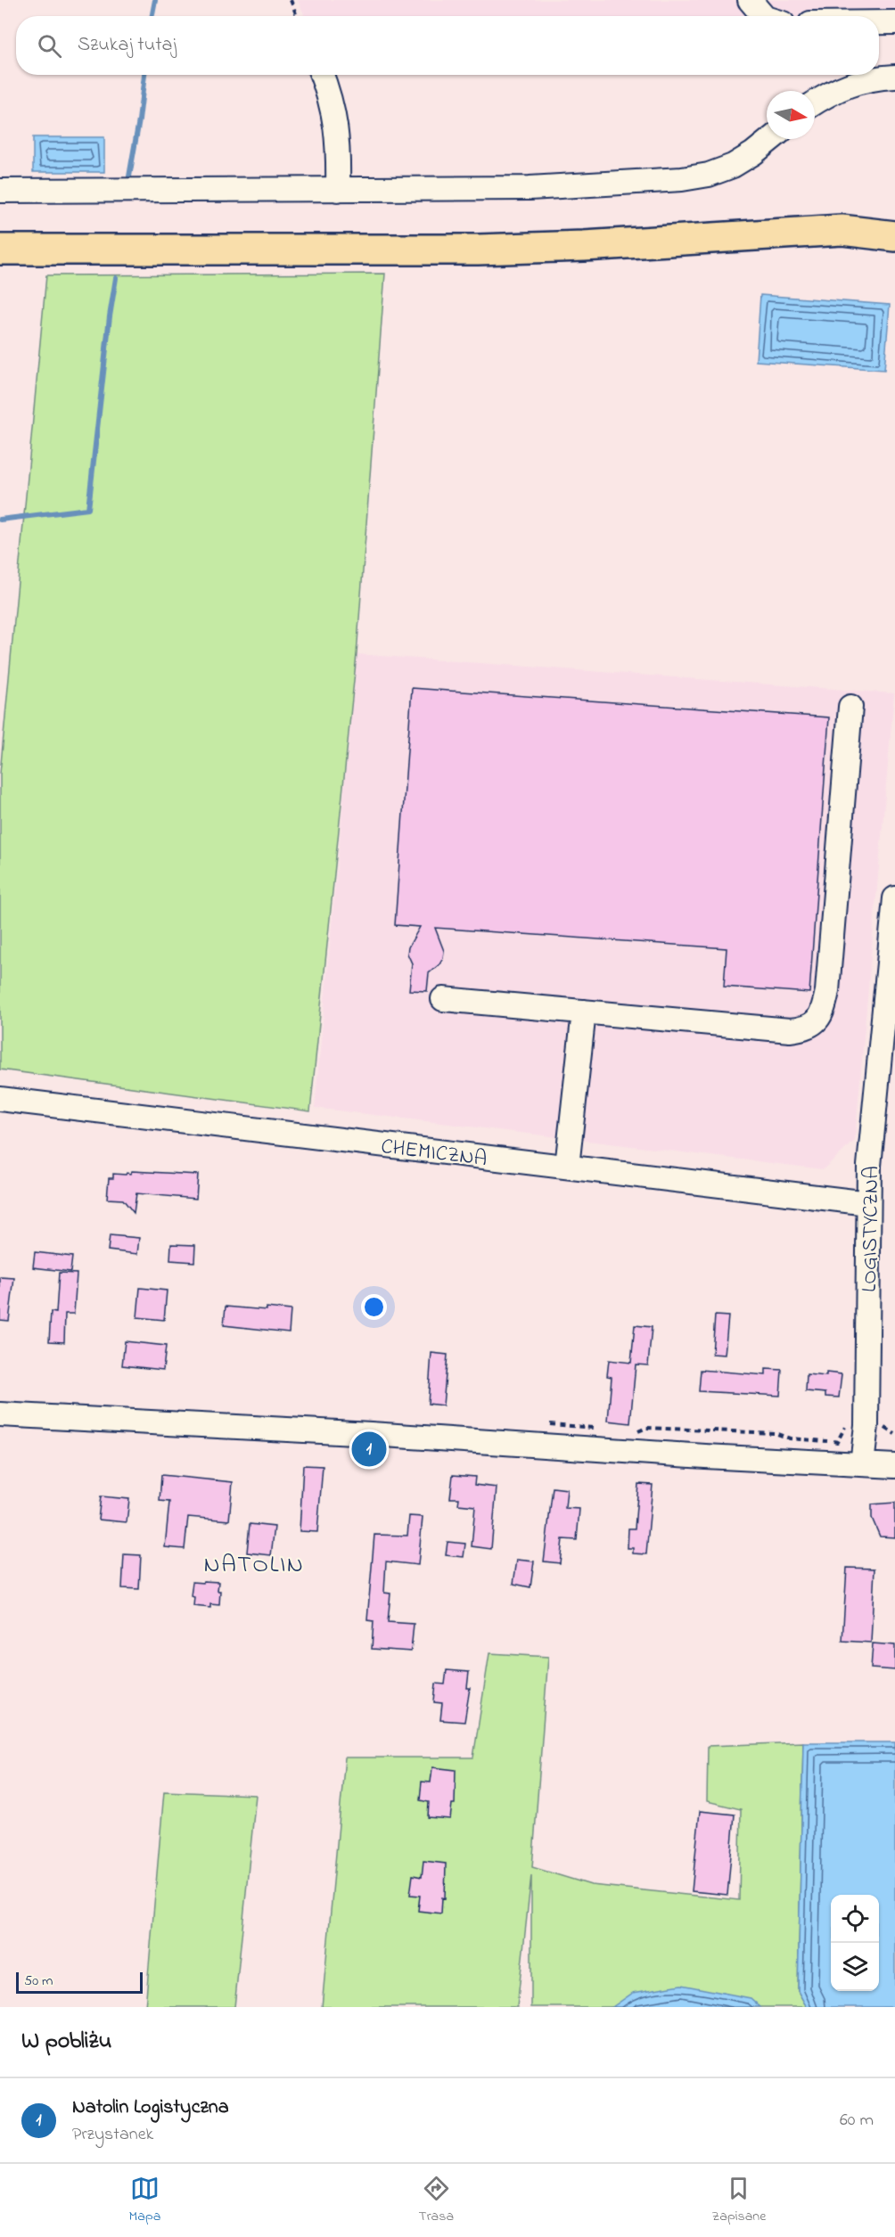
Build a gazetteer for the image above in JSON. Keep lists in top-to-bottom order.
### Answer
{
  "streets": {
    "street": ["CHEMICZNA", "LOGISTYCZNA"]
  },
  "crossings": [
    ["CHEMICZNA", "LOGISTYCZNA"]
  ],
  "districts": ["NATOLIN"],
  "scale_bar": "50 m",
  "north": "right",
  "page": {
    "search": "Szukaj tutaj",
    "pins": "1",
    "scale": "50 m",
    "heading": "W pobliżu",
    "list": [
      {
        "mark": "1",
        "name": "Natolin Logistyczna",
        "note": "Przystanek",
        "value": "60 m"
      }
    ],
    "nav": ["Mapa", "Trasa", "Zapisane"]
  }
}
